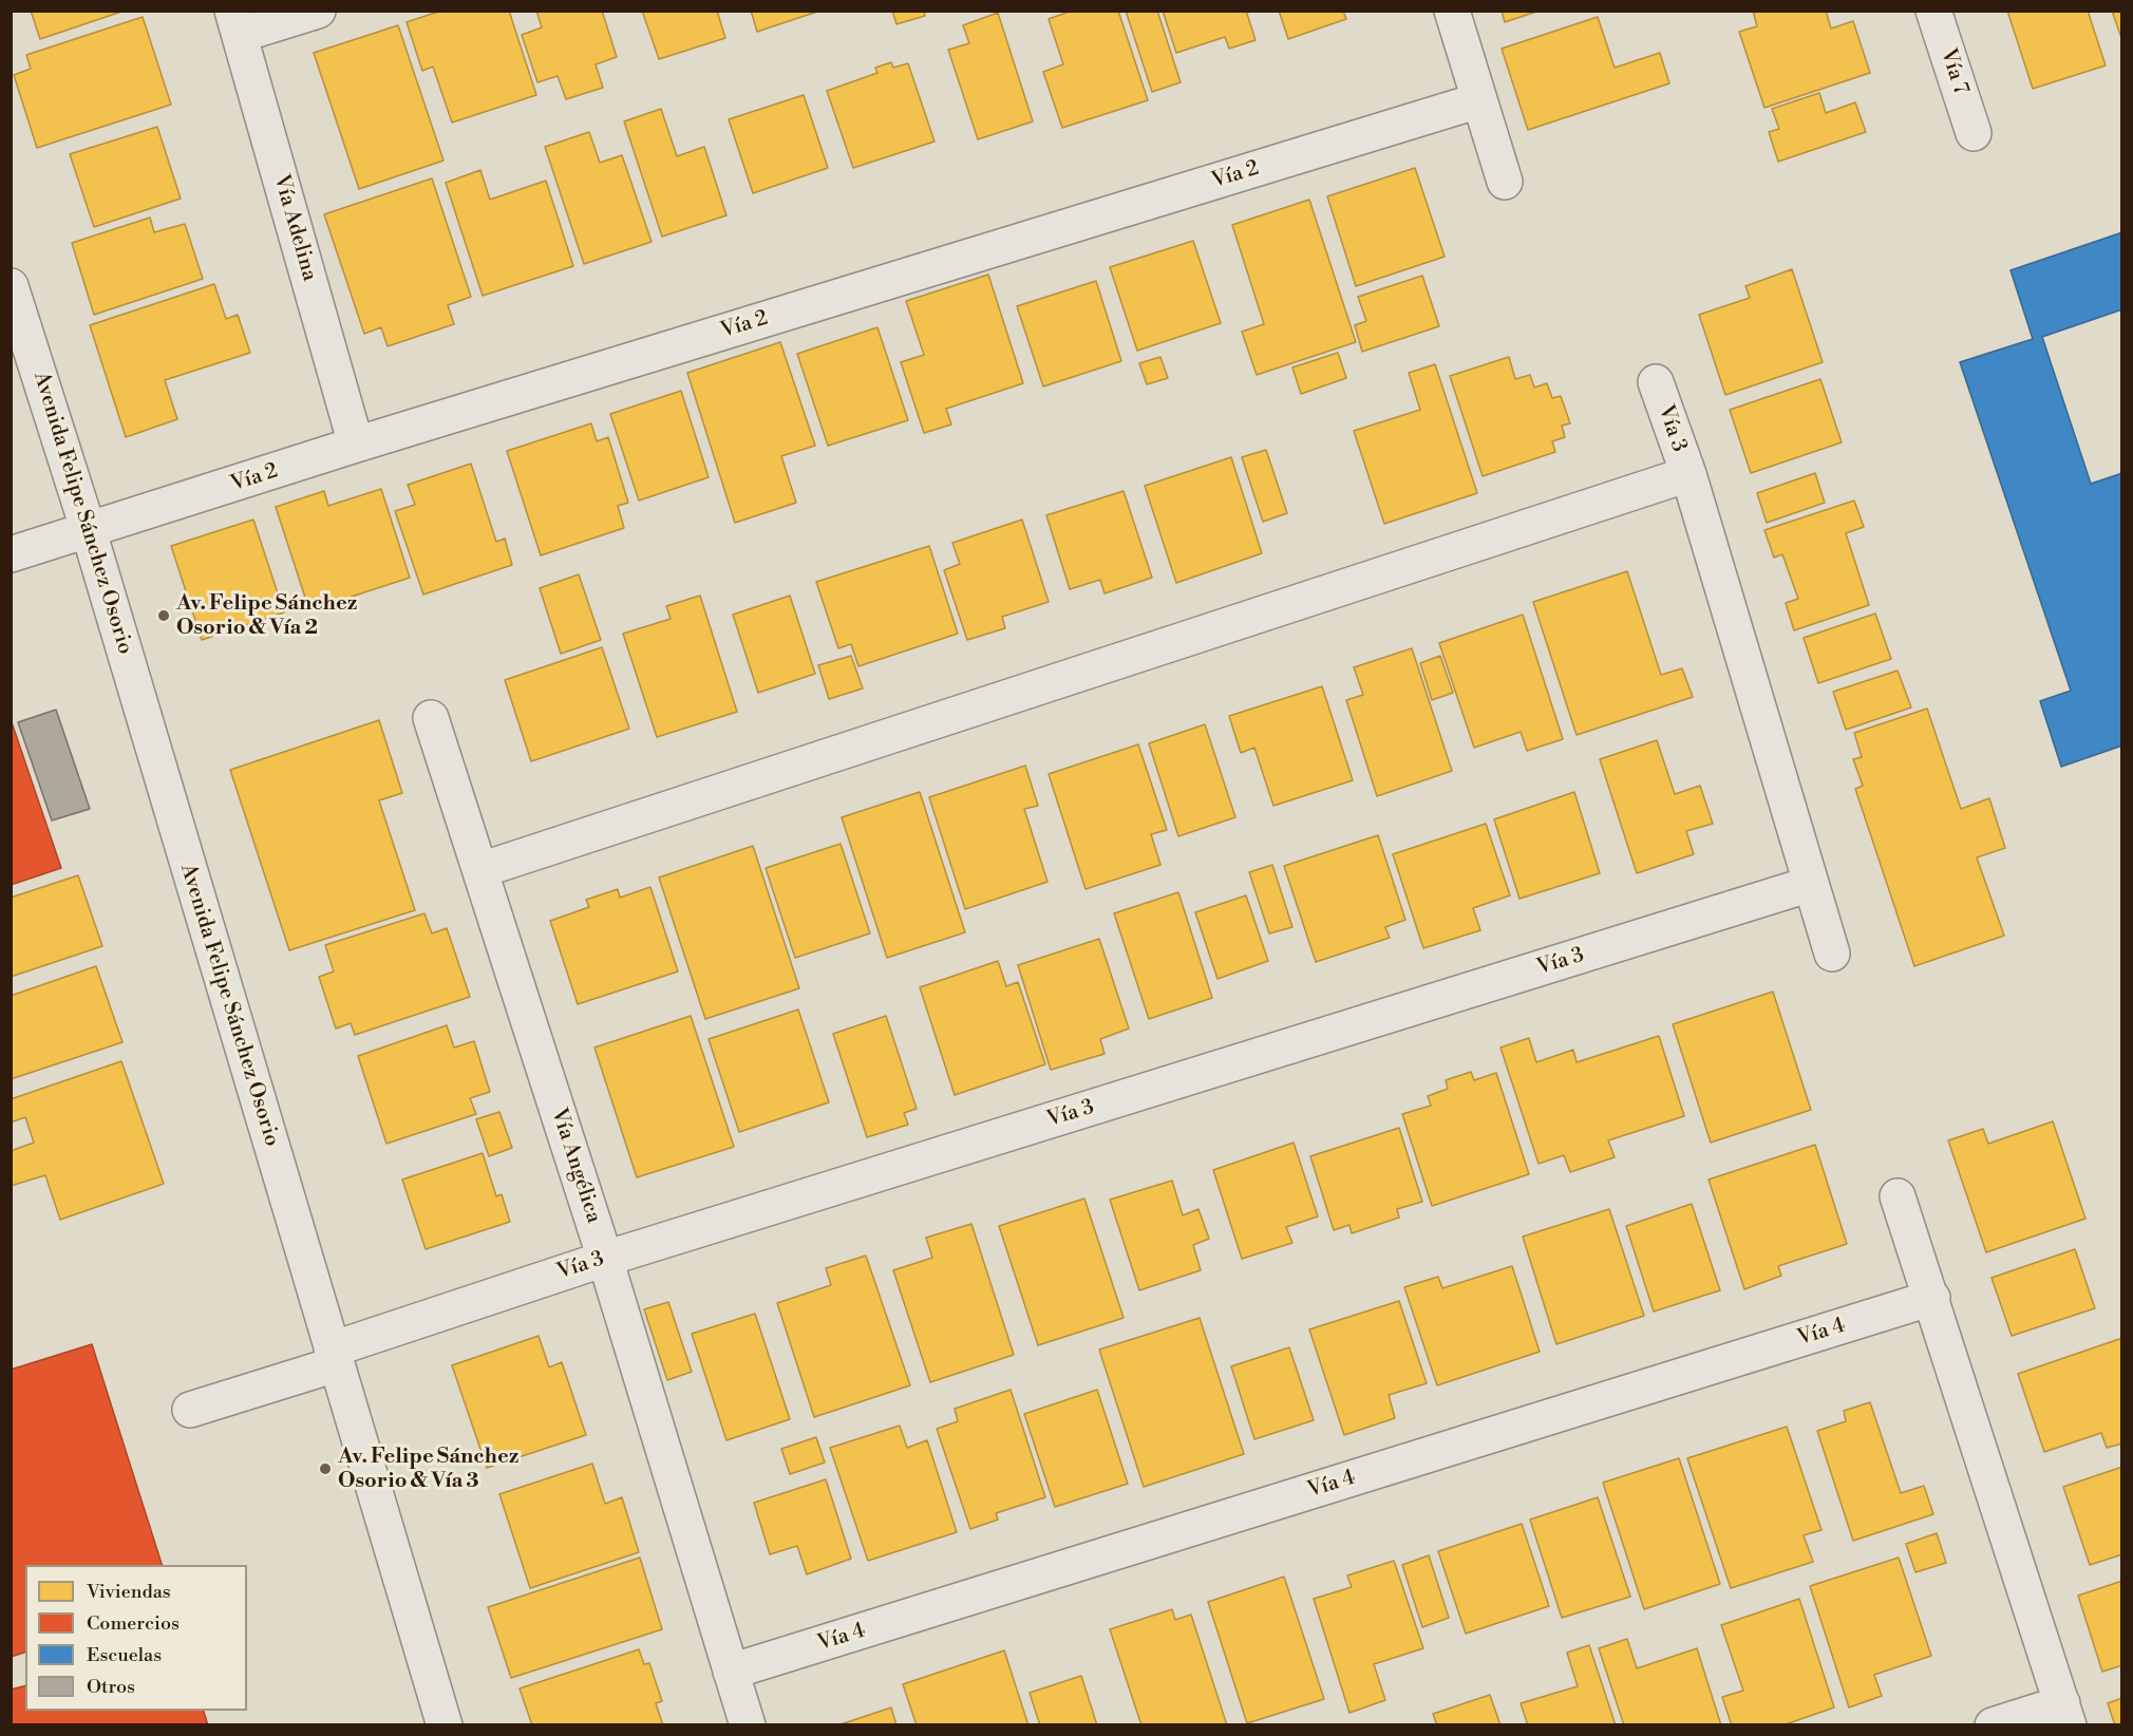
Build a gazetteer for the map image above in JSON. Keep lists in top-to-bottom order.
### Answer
{
  "streets": {
    "street": [
      "Vía 7",
      "Vía 2",
      "Vía Adelina",
      "Vía 3",
      "Avenida Felipe Sánchez Osorio",
      "Vía Angélica",
      "Vía 4"
    ]
  },
  "crossings": [
    ["Vía 2", "Vía Adelina"],
    ["Vía 2", "Avenida Felipe Sánchez Osorio"],
    ["Vía 3", "Avenida Felipe Sánchez Osorio"],
    ["Vía 3", "Vía Angélica"],
    ["Vía Angélica", "Vía 4"]
  ],
  "places": ["Av. Felipe Sánchez Osorio & Vía 2", "Av. Felipe Sánchez Osorio & Vía 3"],
  "legend": [
    "Viviendas",
    "Comercios",
    "Escuelas",
    "Otros"
  ]
}
